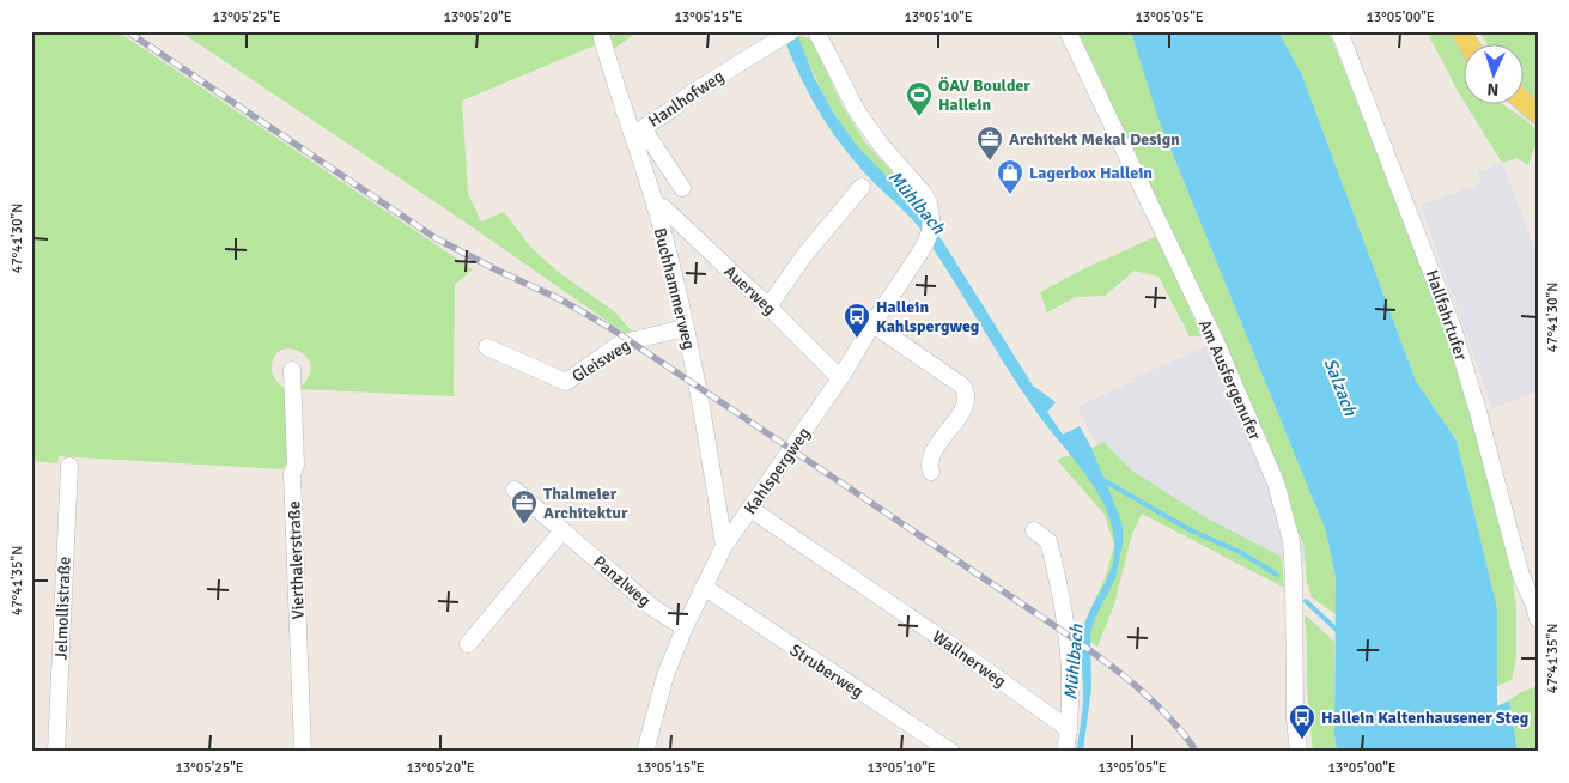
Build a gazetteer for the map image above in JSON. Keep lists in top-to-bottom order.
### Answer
{
  "streets": {
    "street": [
      "Hanlhofweg",
      "Buchhammerweg",
      "Auerweg",
      "Hallfahrtufer",
      "Gleisweg",
      "Am Ausfergenufer",
      "Kahlspergweg",
      "Vierthalerstraße",
      "Panzlweg",
      "Jelmollistraße",
      "Wallnerweg",
      "Struberweg"
    ]
  },
  "crossings": [
    ["Buchhammerweg", "Auerweg"],
    ["Buchhammerweg", "Gleisweg"],
    ["Buchhammerweg", "Kahlspergweg"],
    ["Auerweg", "Kahlspergweg"],
    ["Kahlspergweg", "Panzlweg"],
    ["Kahlspergweg", "Wallnerweg"],
    ["Kahlspergweg", "Struberweg"]
  ],
  "water": ["Mühlbach", "Salzach"],
  "places": {
    "sports": ["ÖAV Boulder Hallein"],
    "office": ["Architekt Mekal Design", "Thalmeier Architektur"],
    "shop": ["Lagerbox Hallein"],
    "bus stop": ["Hallein Kahlspergweg", "Hallein Kaltenhausener Steg"]
  },
  "north": "bottom",
  "coordinates": [
    "13°05'25\"E",
    "13°05'20\"E",
    "13°05'15\"E",
    "13°05'10\"E",
    "13°05'05\"E",
    "13°05'00\"E",
    "47°41'30\"N",
    "47°41'35\"N"
  ]
}
